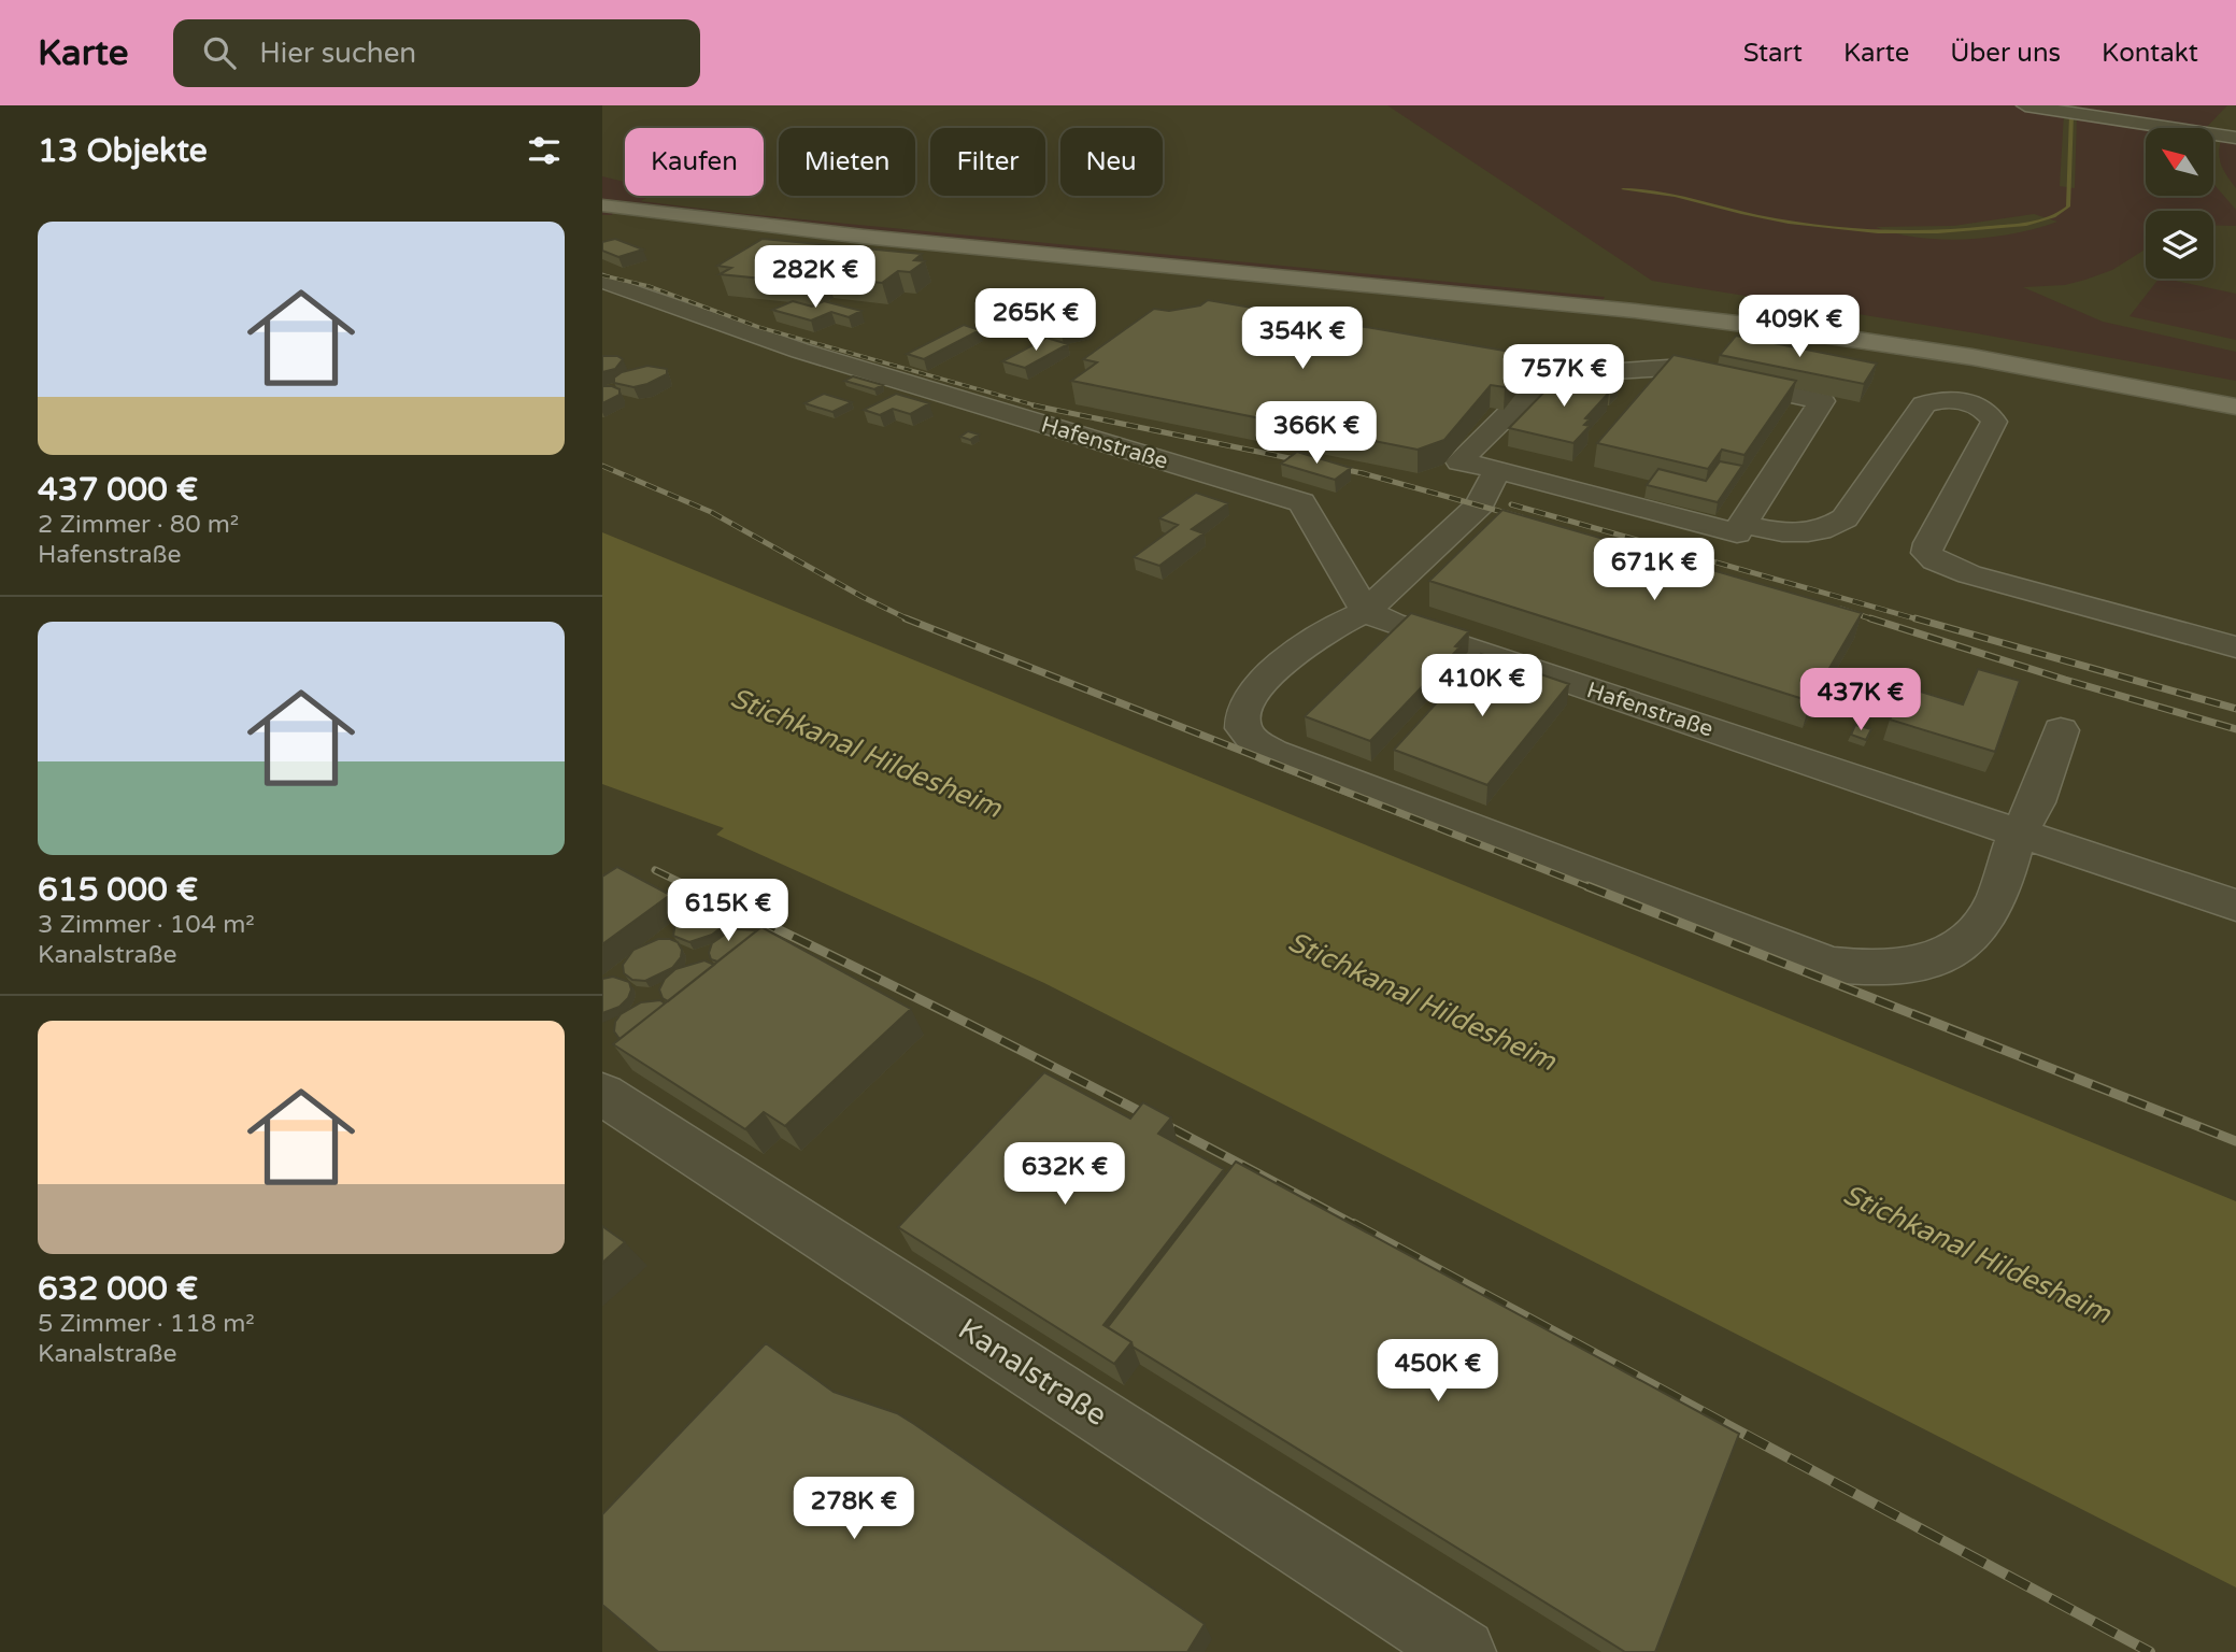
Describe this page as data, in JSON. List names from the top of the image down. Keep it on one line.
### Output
{"streets":{"street":["Hafenstraße","Kanalstraße"]},"water":["Stichkanal Hildesheim"],"north":"top left","page":{"header":"Karte","search":"Hier suchen","nav":["Start","Karte","Über uns","Kontakt"],"heading":"13 Objekte","chip":["Kaufen","Mieten","Filter","Neu"],"list":[{"name":"437 000 €","note":"2 Zimmer · 80 m² · Hafenstraße"},{"name":"615 000 €","note":"3 Zimmer · 104 m² · Kanalstraße"},{"name":"632 000 €","note":"5 Zimmer · 118 m² · Kanalstraße"}],"price":["282K €","265K €","409K €","354K €","757K €","366K €","671K €","410K €","437K €","615K €","632K €","450K €","278K €"]}}
